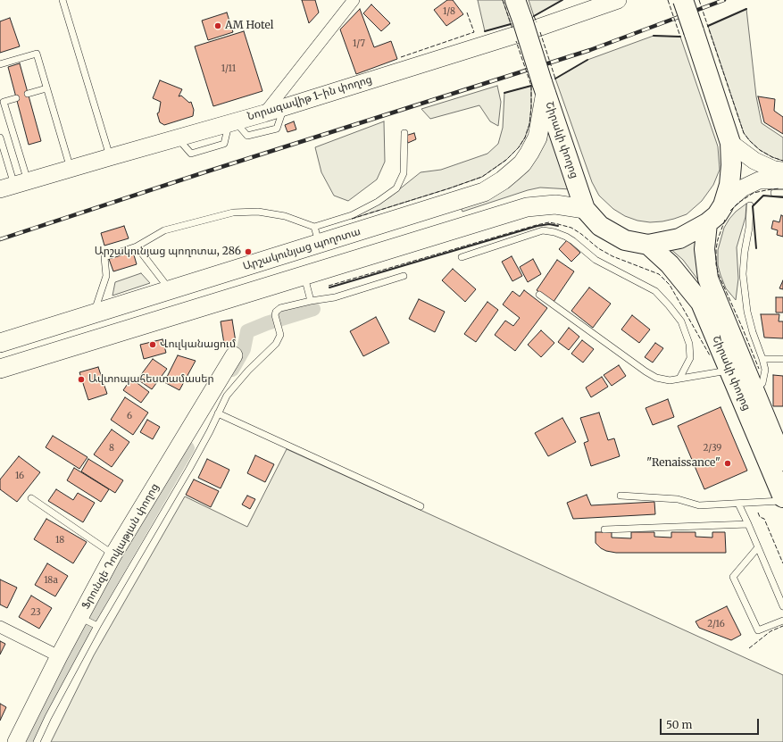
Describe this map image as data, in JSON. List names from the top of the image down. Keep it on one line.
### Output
{"streets":{"highway":["Շիրակի փողոց"],"main road":["Նորագավիթ 1-ին փողոց","Արշակունյաց պողոտա","Ֆրունզե Դովլաթյան փողոց"]},"crossings":[["Շիրակի փողոց","Արշակունյաց պողոտա"]],"places":["AM Hotel","Արշակունյաց պողոտա, 286","Վուլկանացում","Ավտոպահեստամասեր","\"Renaissance\""],"house_numbers":["1/8","1/7","1/11","6","8","2/39","16","18","18a","23","2/16"],"scale_bar":"50 m"}
